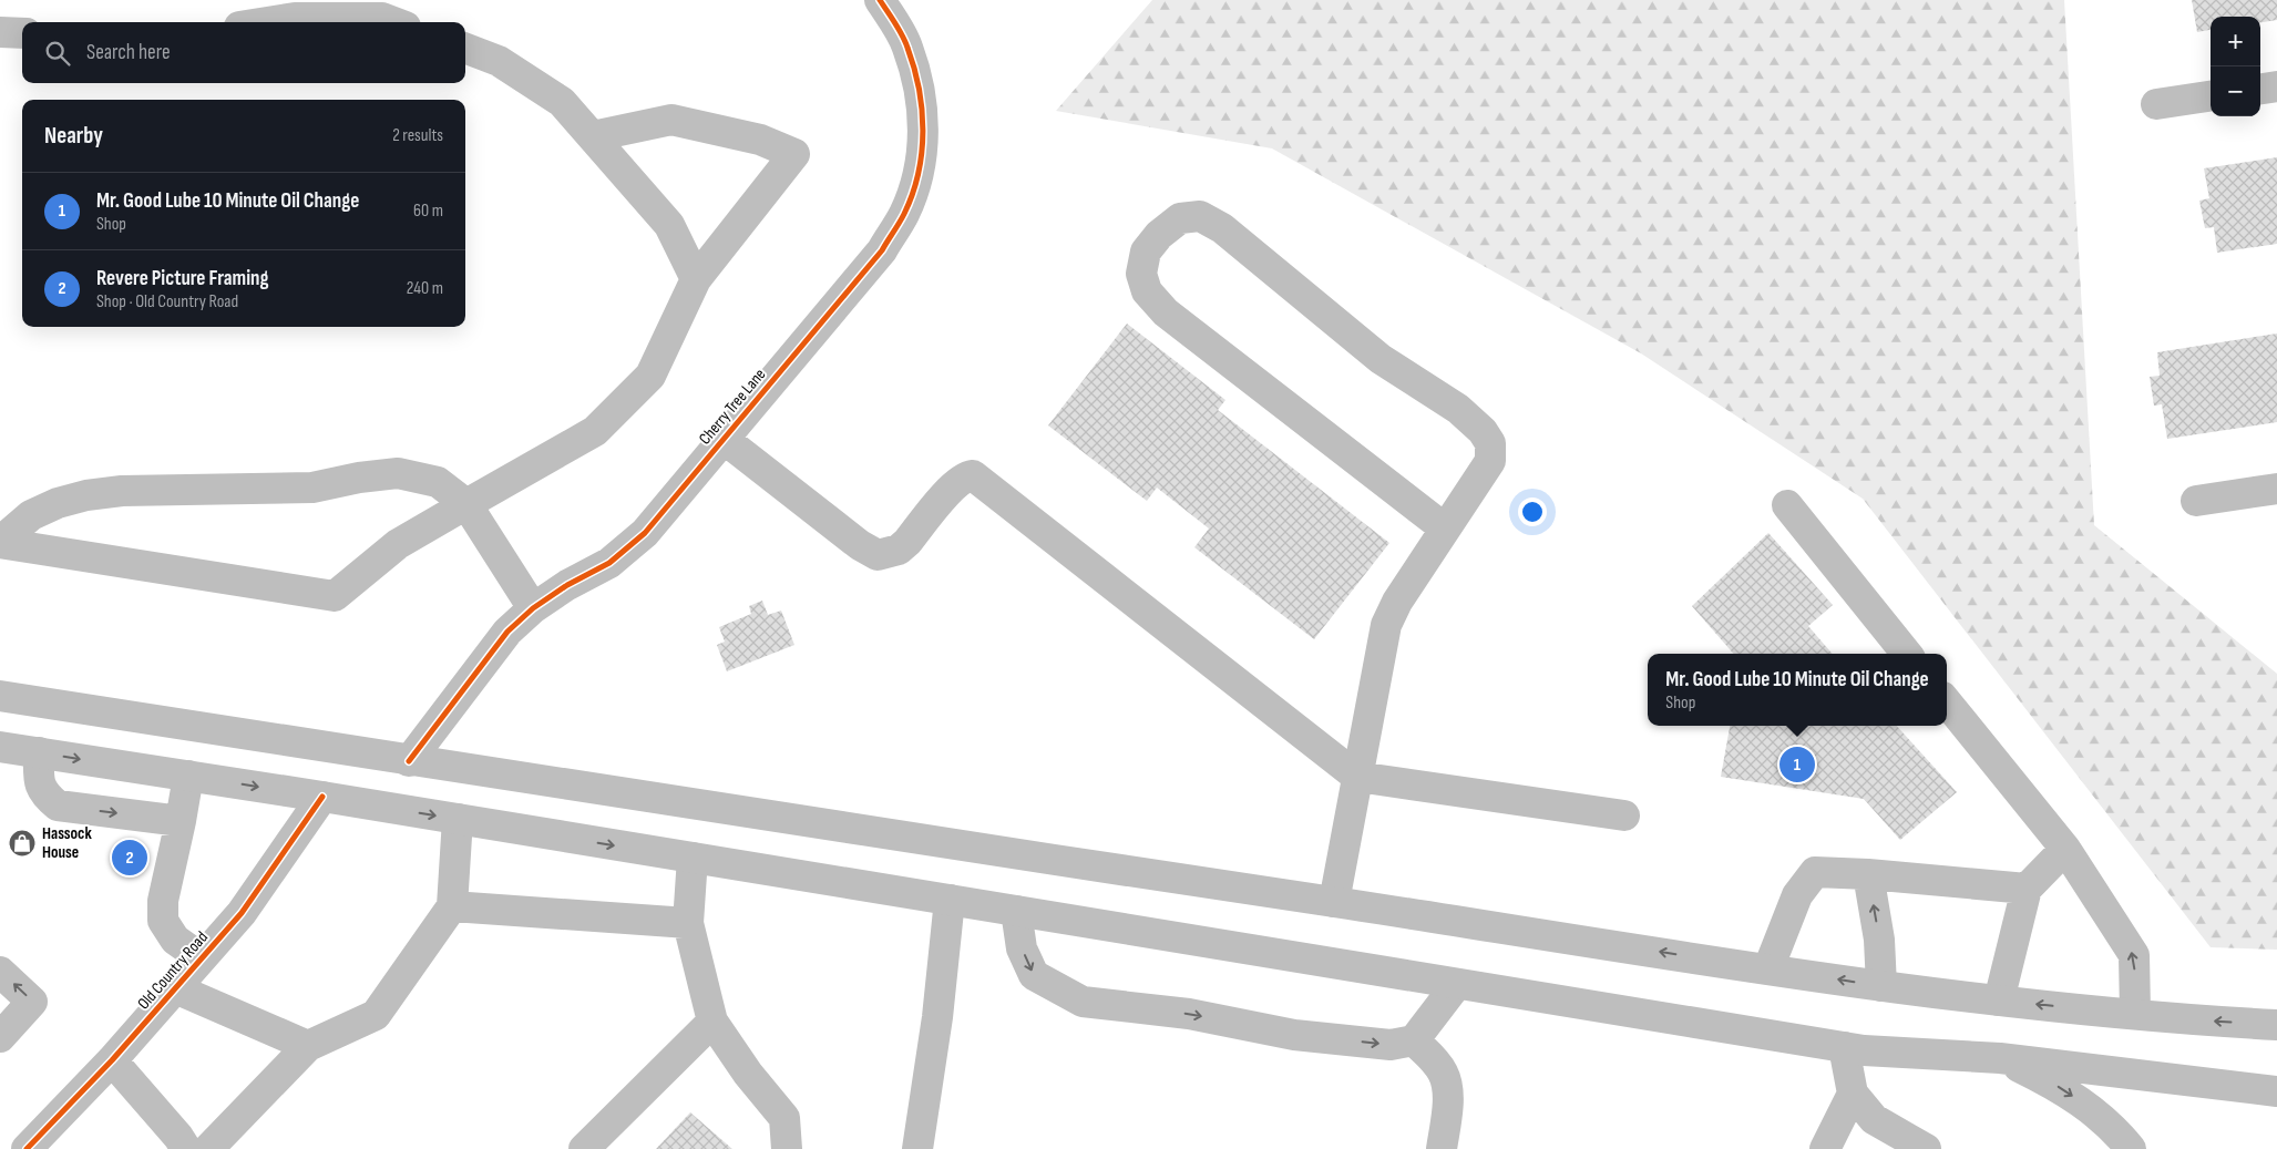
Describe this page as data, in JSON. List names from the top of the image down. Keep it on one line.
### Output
{"streets":{"main road":["Cherry Tree Lane","Old Country Road"]},"places":{"shop":["Hassock House"]},"page":{"map_buttons":["+","−"],"search":"Search here","heading":["Nearby","2 results"],"list":[{"mark":"1","name":"Mr. Good Lube 10 Minute Oil Change","note":"Shop","value":"60 m"},{"mark":"2","name":"Revere Picture Framing","note":"Shop · Old Country Road","value":"240 m"}],"popup":["Mr. Good Lube 10 Minute Oil Change","Shop"],"pins":["1","2"]}}
